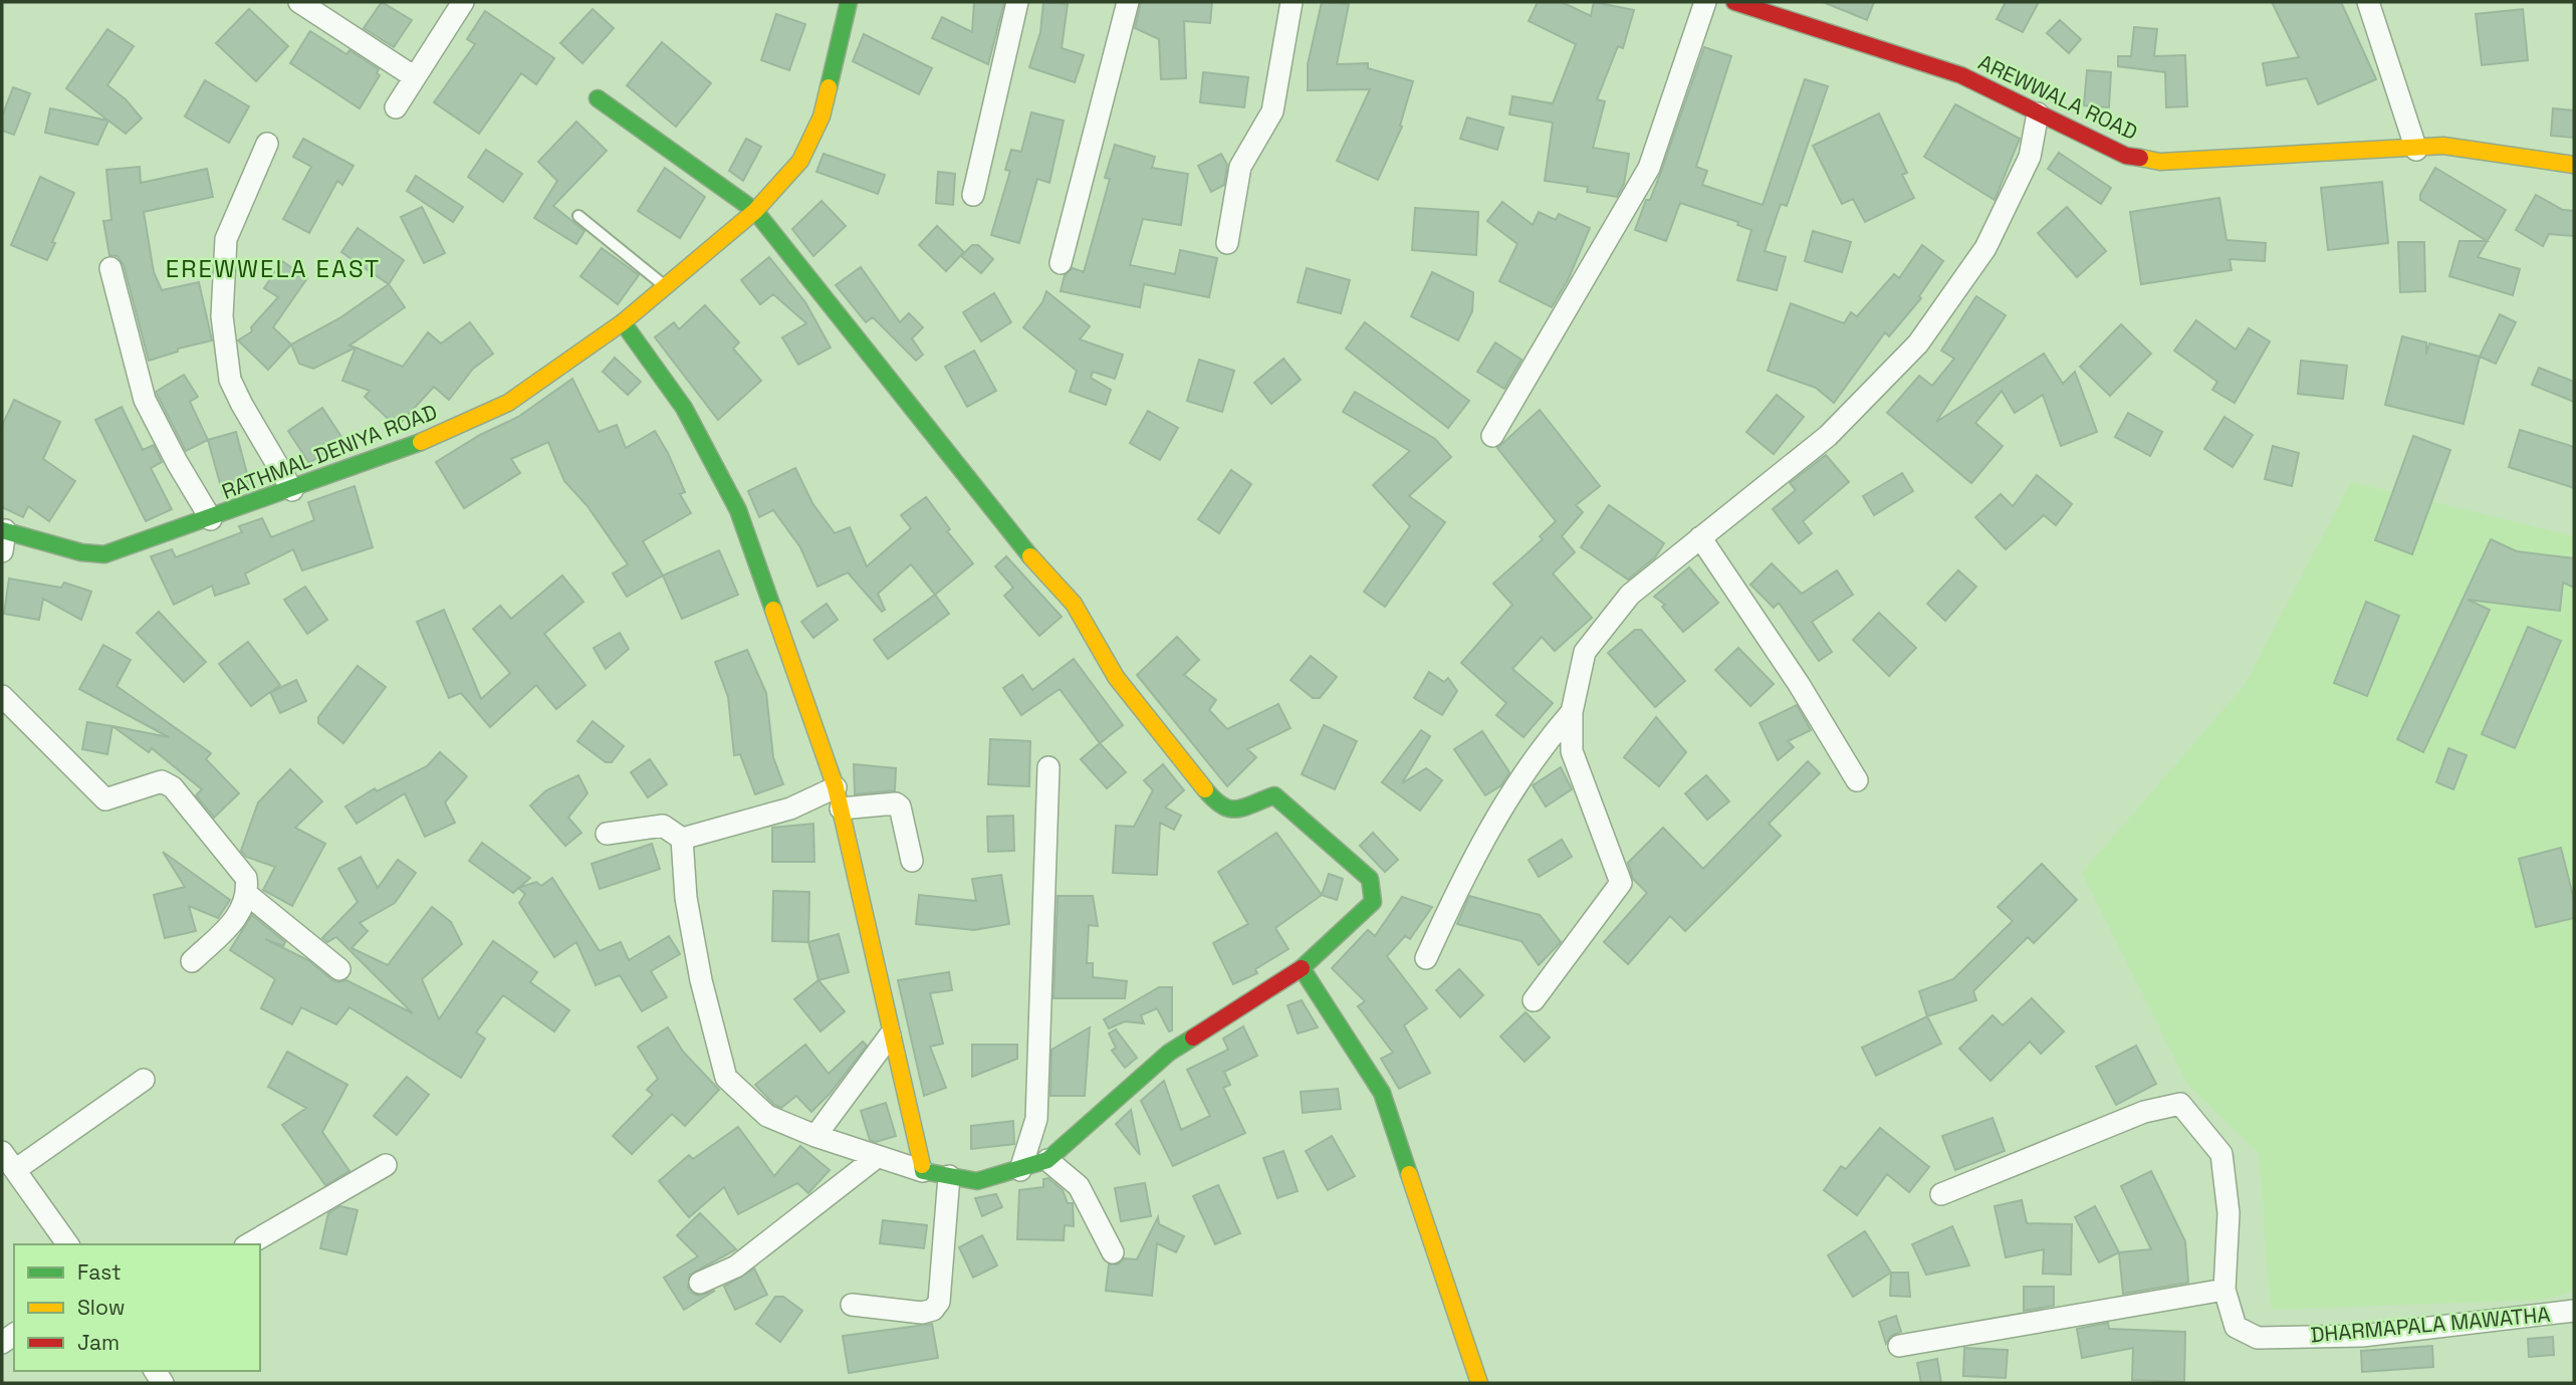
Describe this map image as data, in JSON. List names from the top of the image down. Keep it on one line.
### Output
{"streets":{"street":["AREWWALA ROAD","RATHMAL DENIYA ROAD","DHARMAPALA MAWATHA"]},"districts":["EREWWELA EAST"],"legend":["Fast","Slow","Jam"]}
